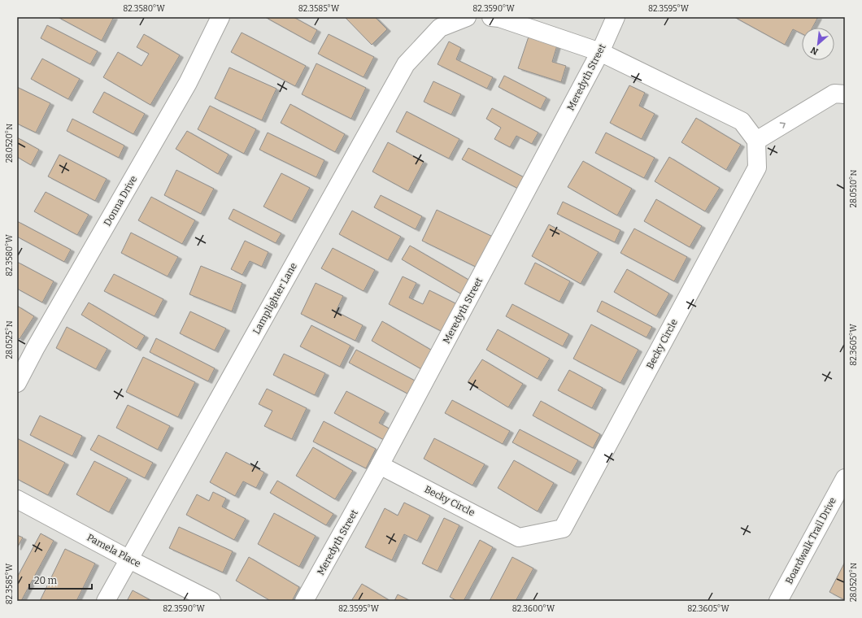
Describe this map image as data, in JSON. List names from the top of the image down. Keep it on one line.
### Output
{"streets":{"street":["Meredyth Street","Donna Drive","Lamplighter Lane","Becky Circle","Boardwalk Trail Drive","Pamela Place"]},"crossings":[["Meredyth Street","Becky Circle"],["Lamplighter Lane","Pamela Place"]],"scale_bar":"20 m","north":"bottom left","coordinates":["82.3580°W","82.3585°W","82.3590°W","82.3595°W","28.0520°N","28.0510°N","28.0525°N","82.3605°W","82.3600°W"]}
